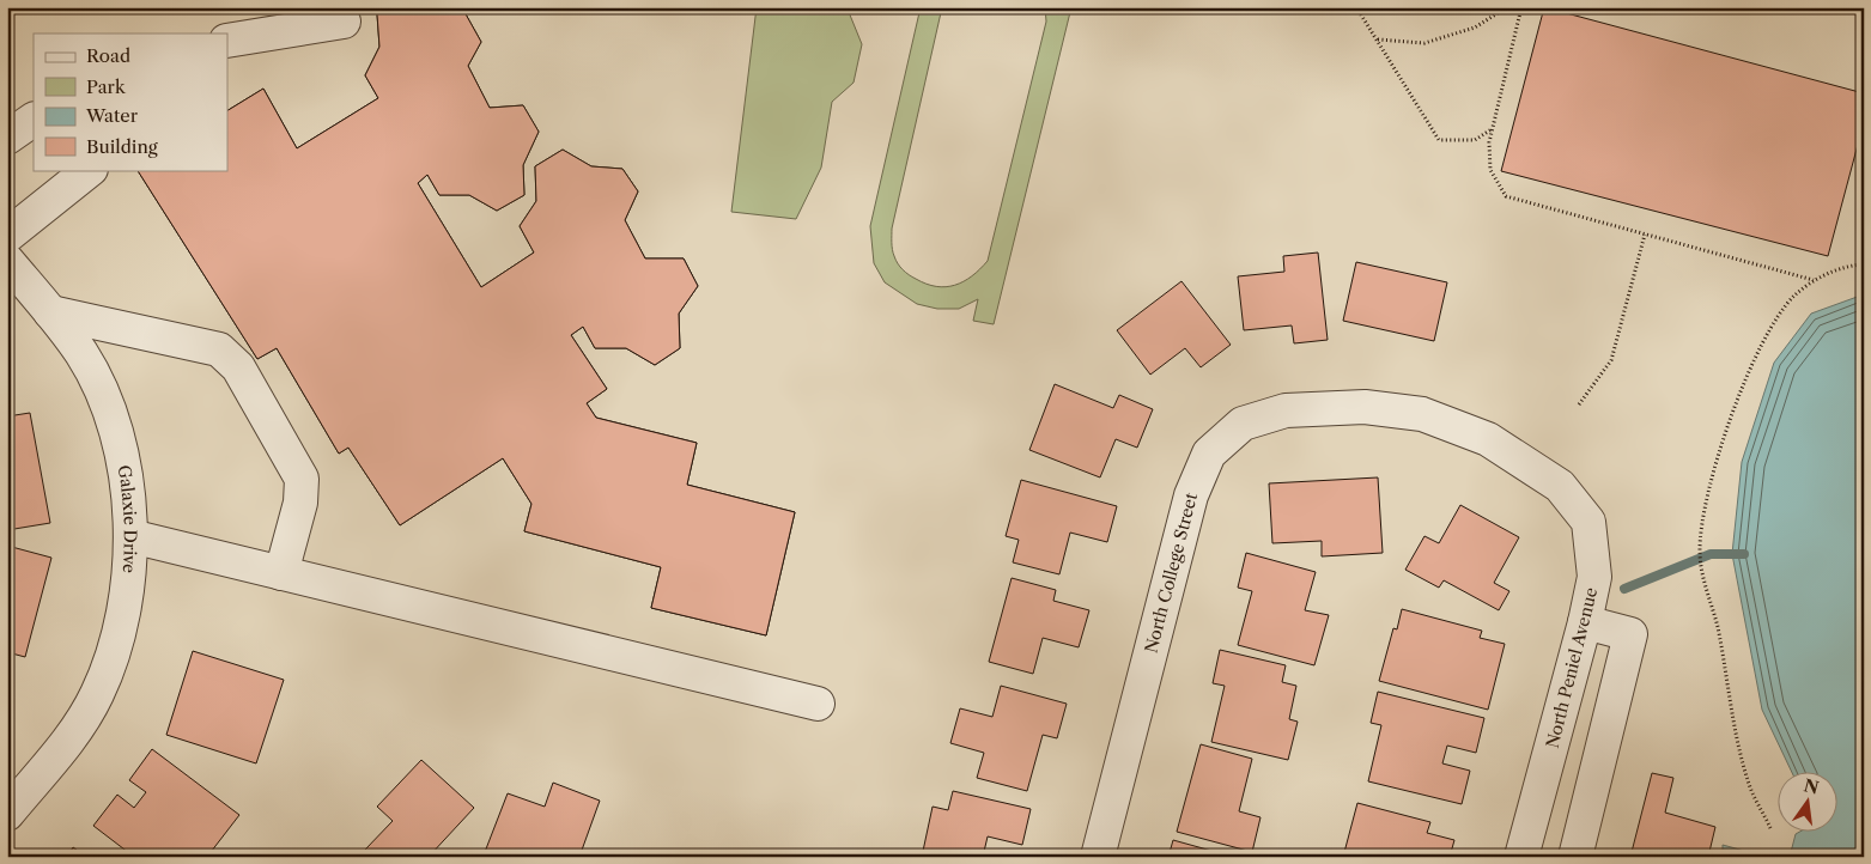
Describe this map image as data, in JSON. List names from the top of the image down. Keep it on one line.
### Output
{"streets":{"street":["Galaxie Drive","North College Street","North Peniel Avenue"]},"crossings":[["North College Street","North Peniel Avenue"]],"legend":["Road","Park","Water","Building"],"north":"top"}
